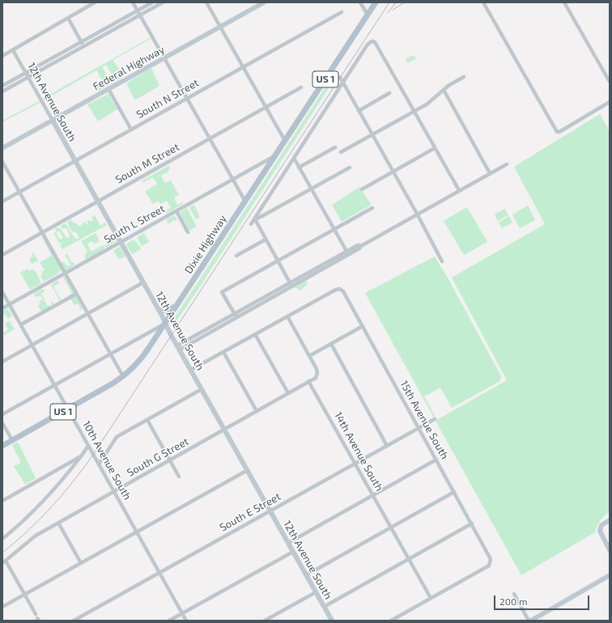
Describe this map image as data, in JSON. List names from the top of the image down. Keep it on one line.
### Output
{"streets":{"main road":["US 1","Dixie Highway"],"street":["Federal Highway","South N Street","12th Avenue South","South M Street","South L Street","15th Avenue South","14th Avenue South","South G Street","10th Avenue South","South E Street"]},"crossings":[["Federal Highway","12th Avenue South"],["South N Street","12th Avenue South"],["12th Avenue South","South M Street"],["12th Avenue South","South L Street"],["12th Avenue South","Dixie Highway"],["12th Avenue South","South G Street"],["12th Avenue South","South E Street"],["South L Street","Dixie Highway"],["South L Street","10th Avenue South"],["Dixie Highway","10th Avenue South"],["15th Avenue South","14th Avenue South"],["15th Avenue South","South E Street"],["14th Avenue South","South G Street"],["14th Avenue South","South E Street"],["South G Street","10th Avenue South"],["10th Avenue South","South E Street"]],"scale_bar":"200 m"}
